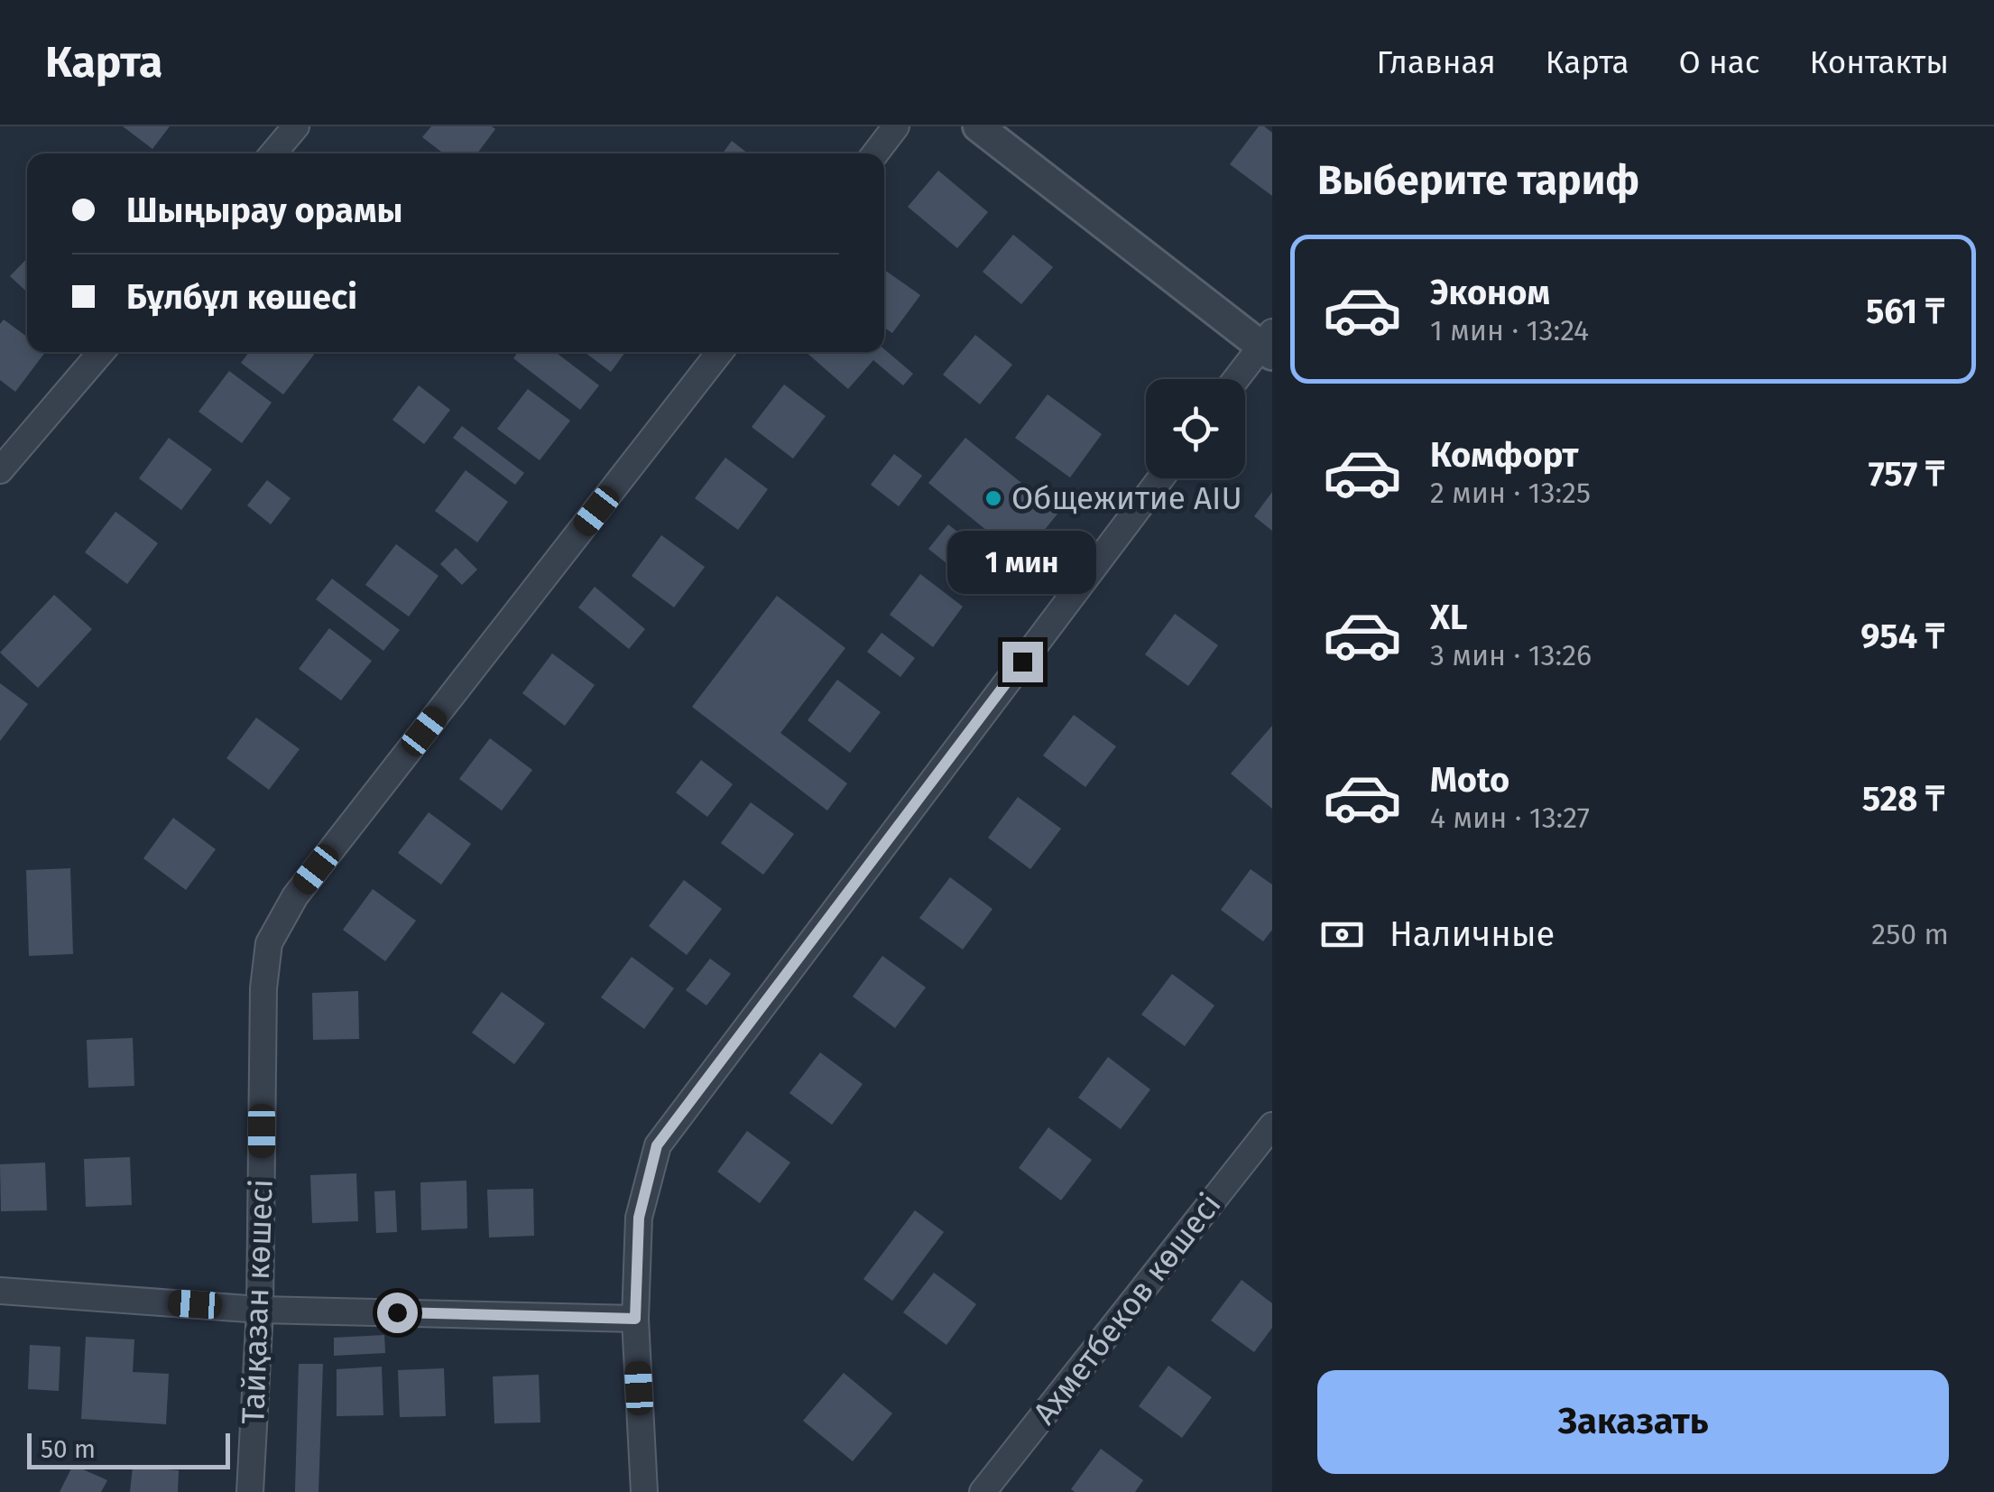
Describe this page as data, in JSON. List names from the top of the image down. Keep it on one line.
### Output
{"streets":{"street":["Тайқазан көшесі","Ахметбеков көшесі"]},"places":["Общежитие AIU"],"scale_bar":"50 m","page":{"header":"Карта","nav":["Главная","Карта","О нас","Контакты"],"heading":"Выберите тариф","banner":["Шыңырау орамы","Бұлбұл көшесі"],"list":[{"name":"Эконом","note":"1 мин · 13:24","value":"561 ₸"},{"name":"Комфорт","note":"2 мин · 13:25","value":"757 ₸"},{"name":"XL","note":"3 мин · 13:26","value":"954 ₸"},{"name":"Moto","note":"4 мин · 13:27","value":"528 ₸"}],"bubble":"1 мин","pay":["Наличные","250 m"],"buttons":"Заказать","scale":"50 m"}}
